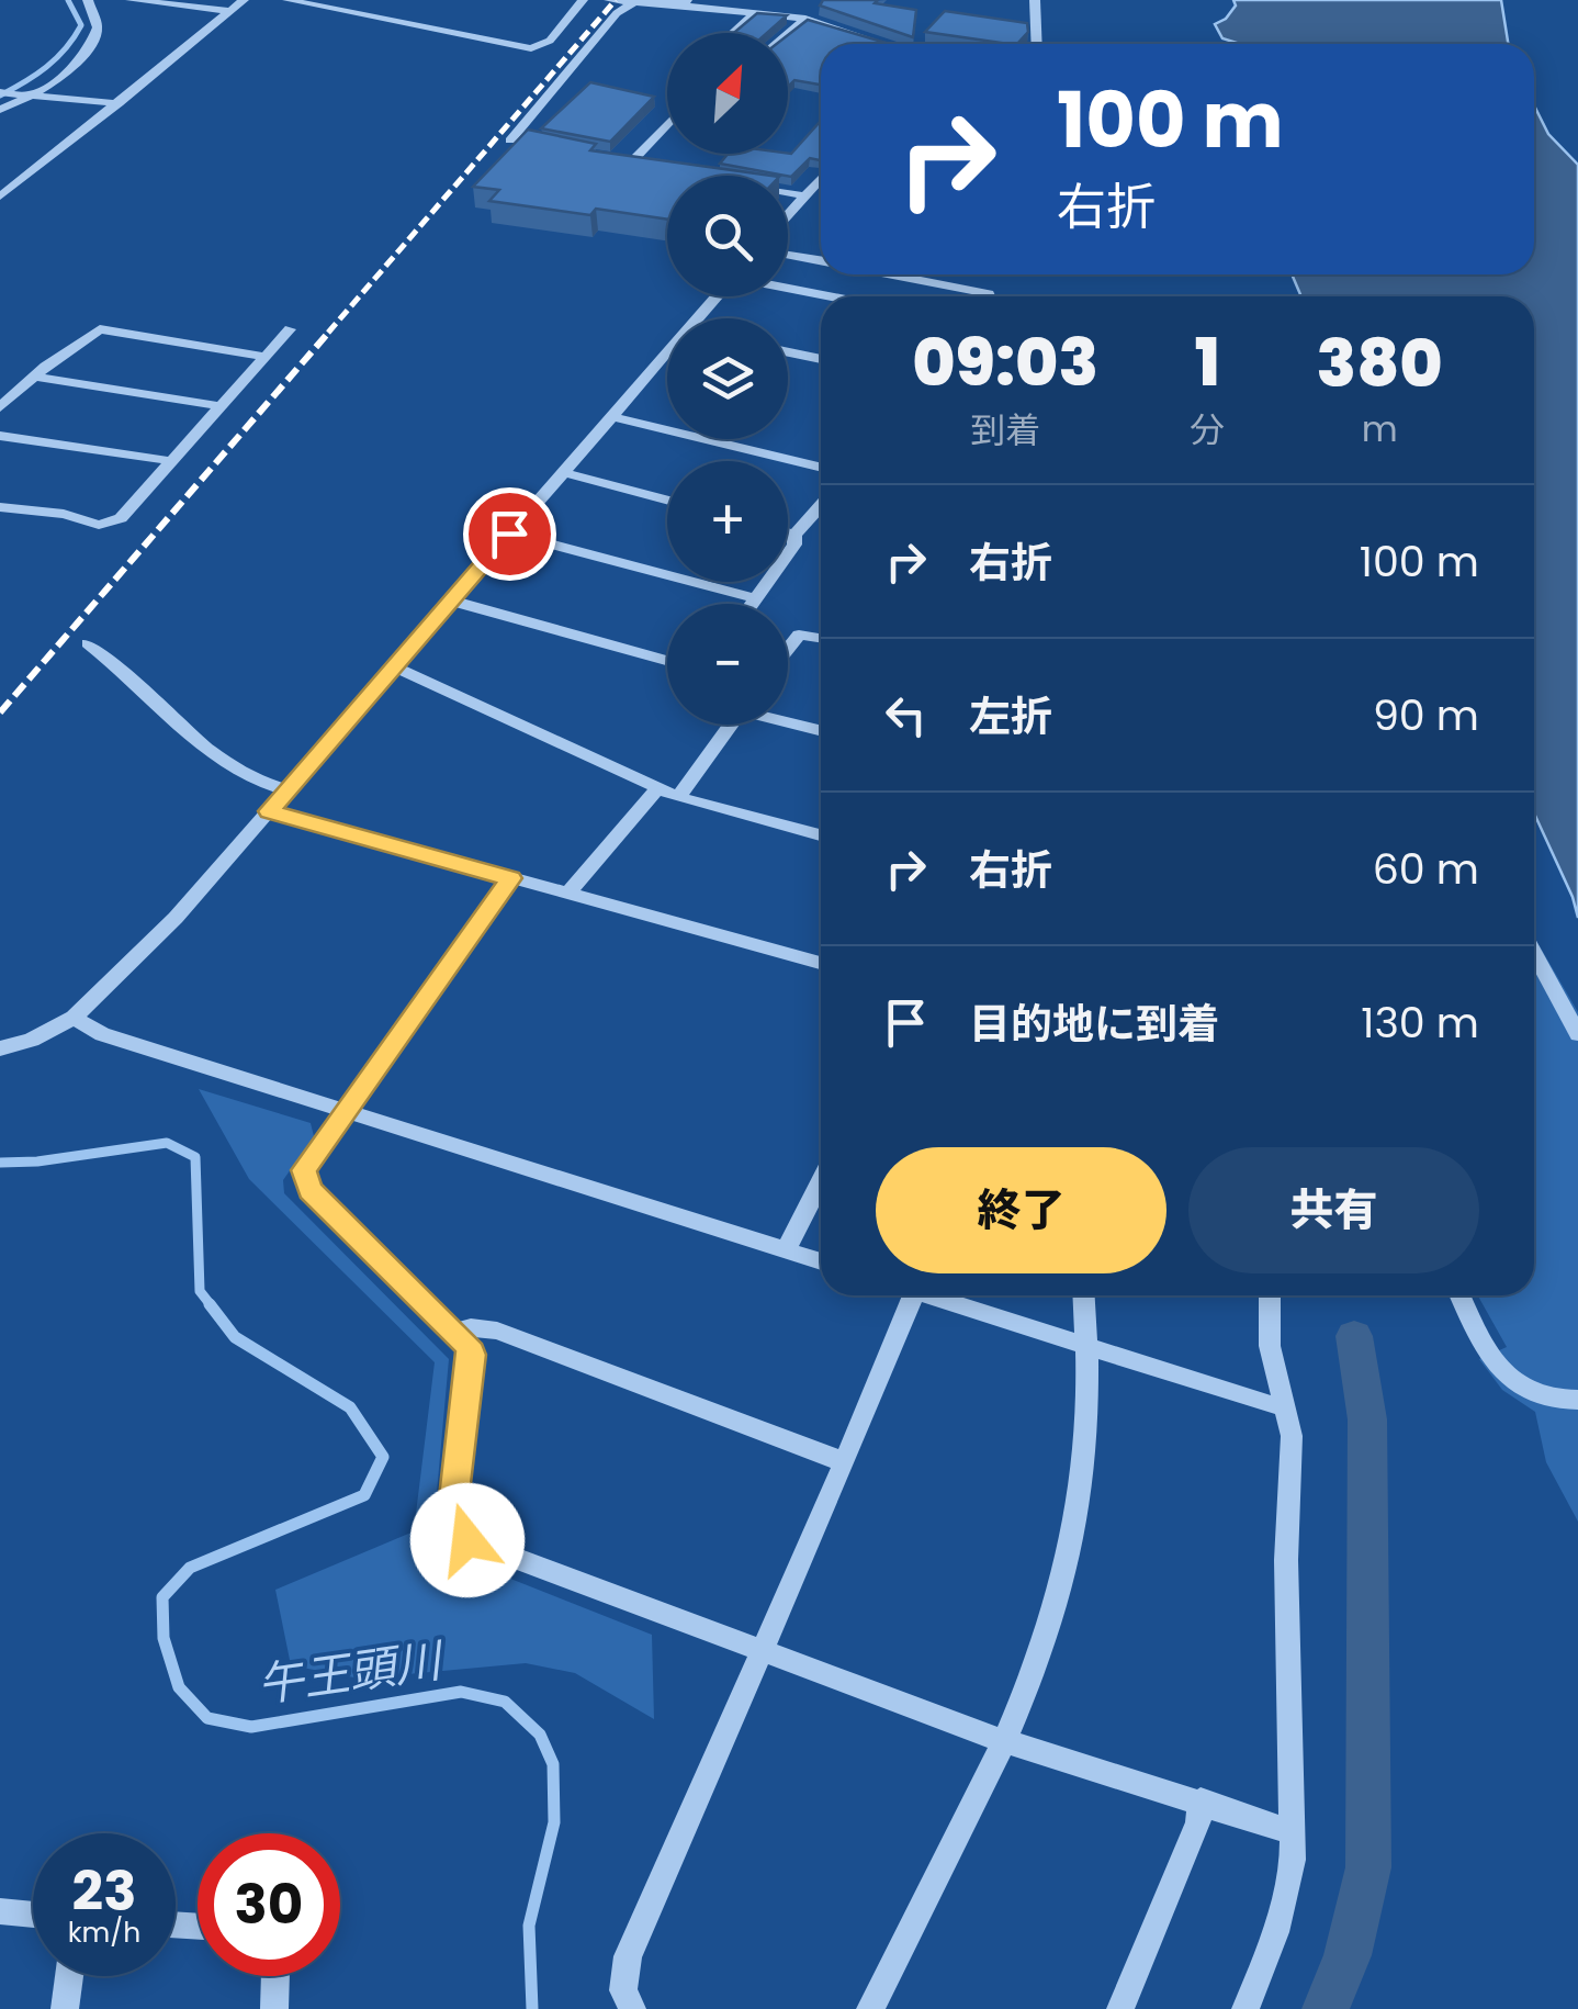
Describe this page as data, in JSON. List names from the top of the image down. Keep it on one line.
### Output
{"water":["午王頭川"],"north":"top right","page":{"map_buttons":["+","−"],"turn":["100 m","右折"],"eta":["09:03","到着","1","分","380","m"],"list":[{"name":"右折","value":"100 m"},{"name":"左折","value":"90 m"},{"name":"右折","value":"60 m"},{"name":"目的地に到着","value":"130 m"}],"buttons":["終了","共有"],"speed":"23 km/h","limit":"30"}}
